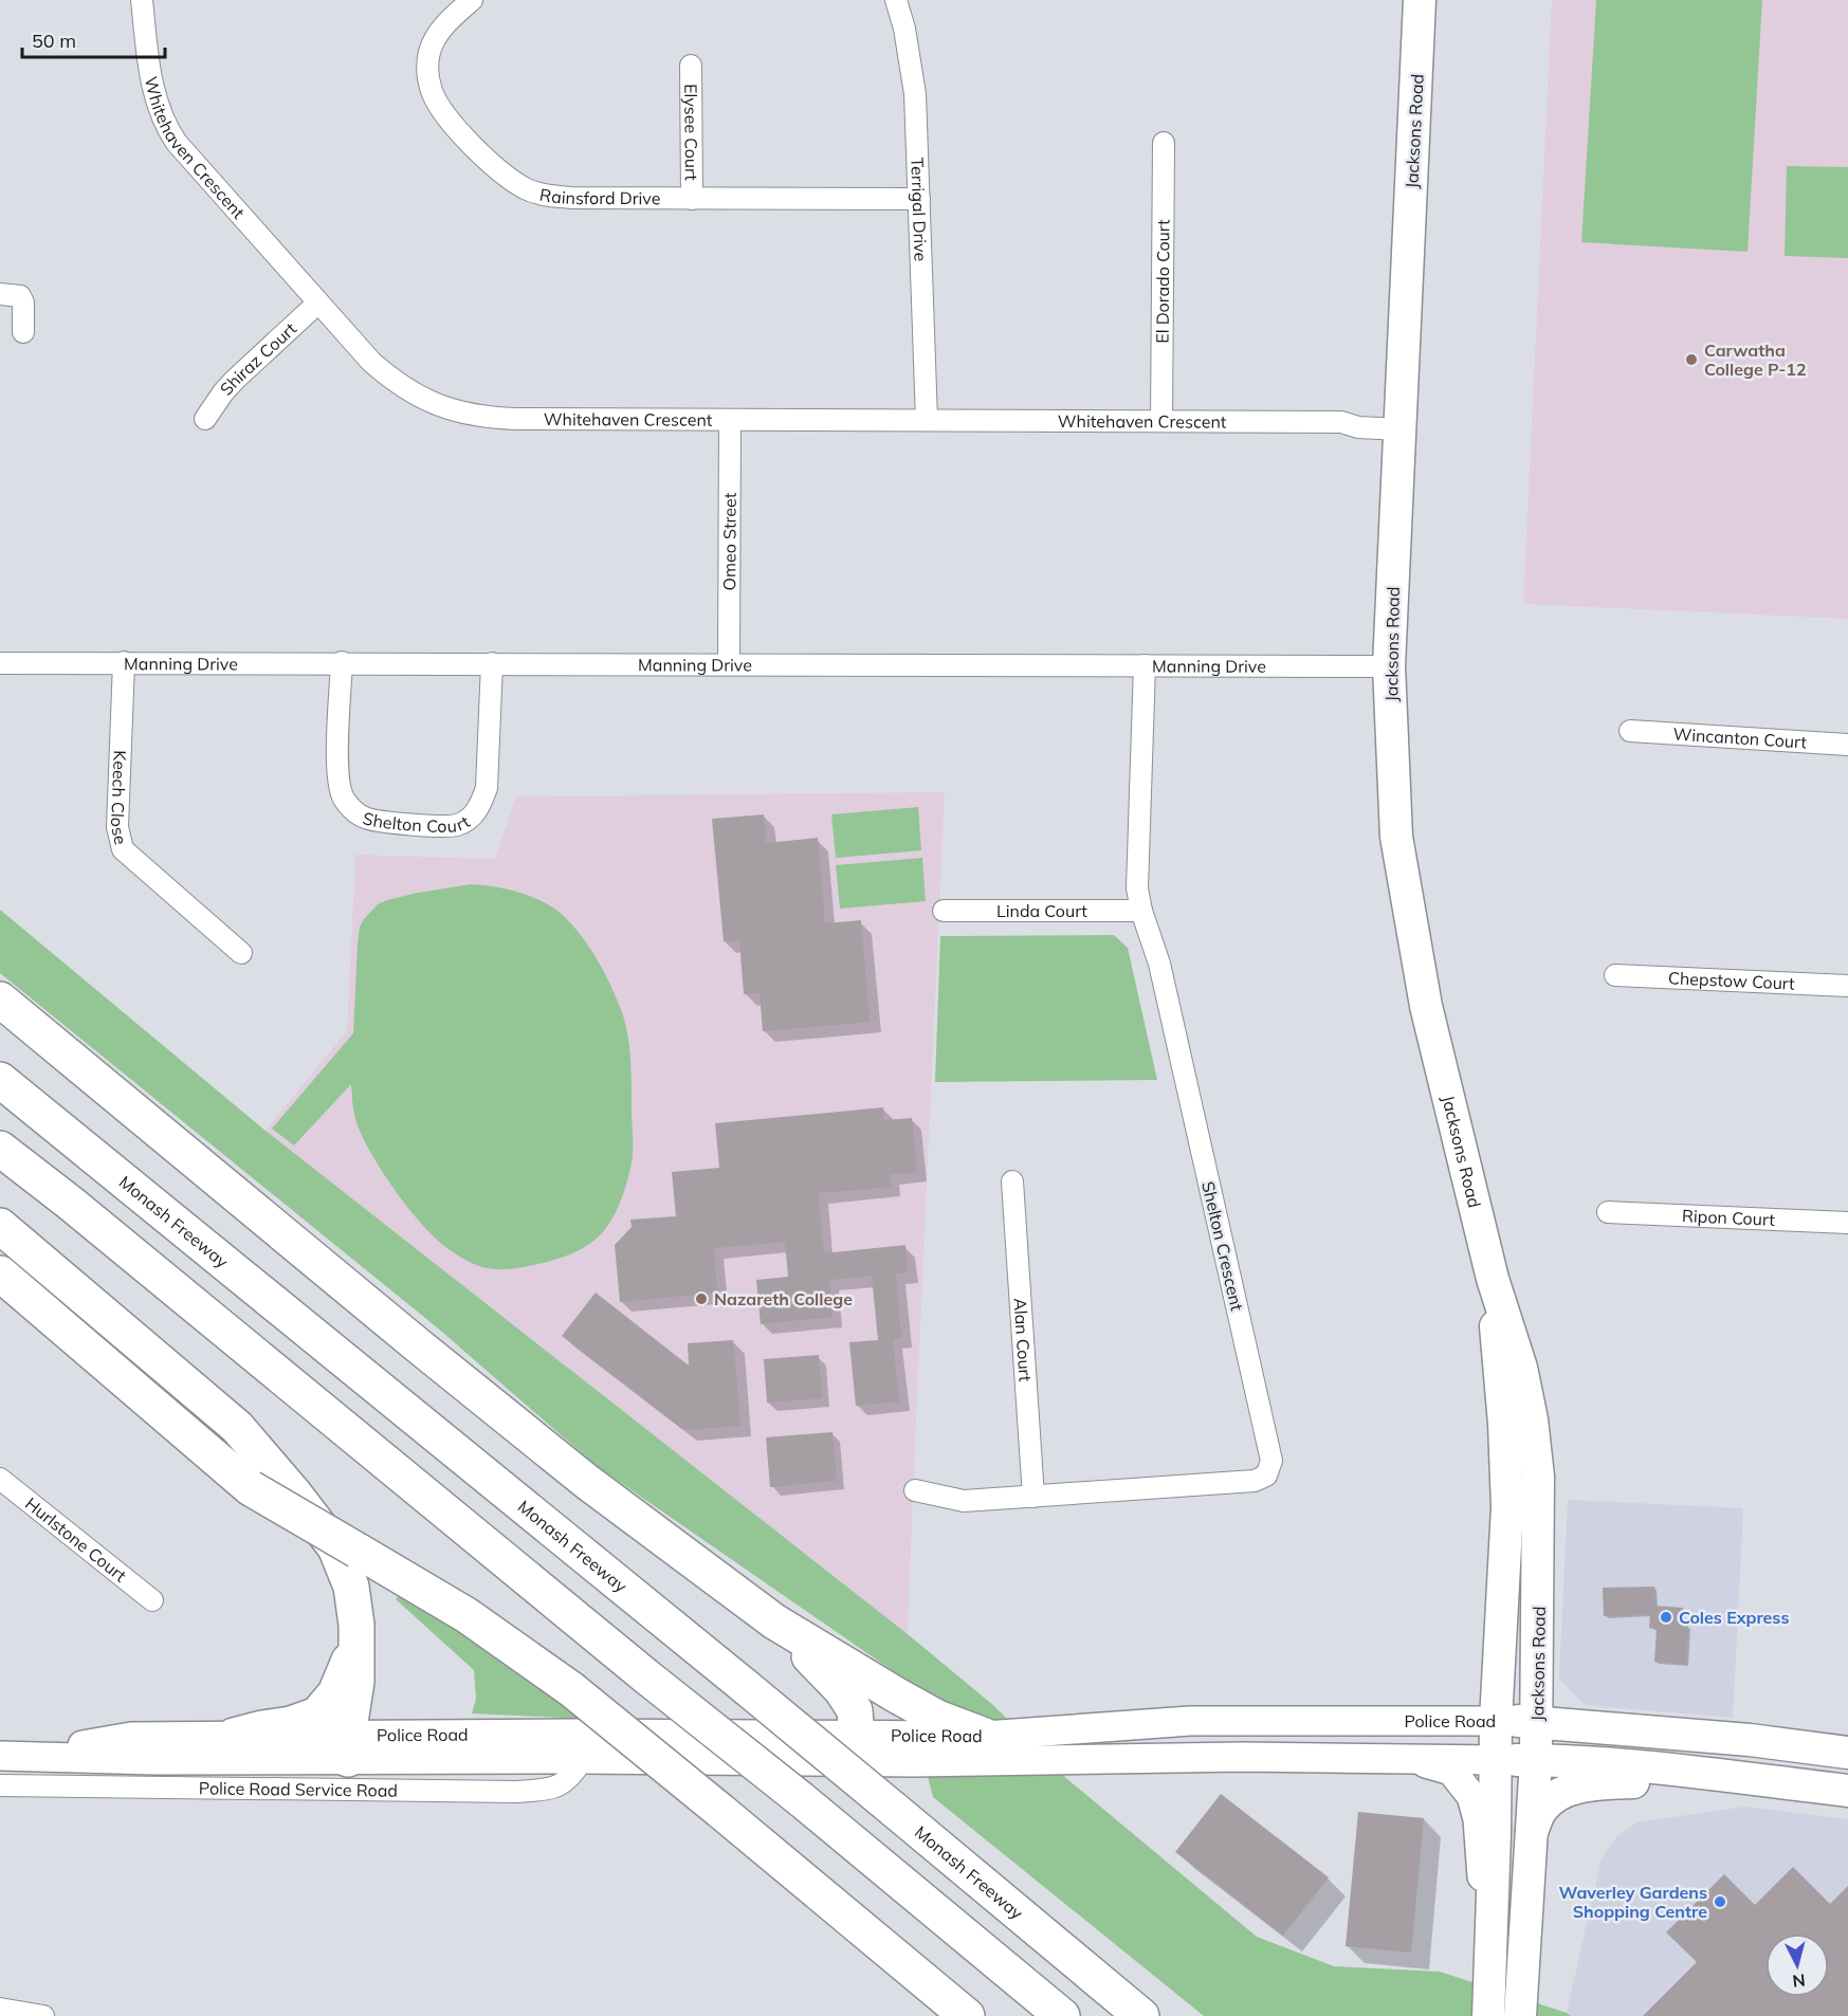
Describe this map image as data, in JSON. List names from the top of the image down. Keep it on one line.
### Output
{"streets":{"highway":["Monash Freeway"],"main road":["Jacksons Road","Police Road"],"street":["Elysee Court","Whitehaven Crescent","Rainsford Drive","Terrigal Drive","El Dorado Court","Shiraz Court","Omeo Street","Manning Drive","Wincanton Court","Keech Close","Shelton Court","Linda Court","Chepstow Court","Ripon Court","Shelton Crescent","Alan Court","Hurlstone Court","Police Road Service Road"]},"crossings":[["Jacksons Road","Whitehaven Crescent"],["Jacksons Road","Manning Drive"],["Jacksons Road","Police Road"],["Elysee Court","Rainsford Drive"],["Whitehaven Crescent","Terrigal Drive"],["Whitehaven Crescent","El Dorado Court"],["Whitehaven Crescent","Shiraz Court"],["Whitehaven Crescent","Omeo Street"],["Rainsford Drive","Terrigal Drive"],["Omeo Street","Manning Drive"],["Manning Drive","Keech Close"],["Manning Drive","Shelton Court"],["Manning Drive","Shelton Crescent"],["Linda Court","Shelton Crescent"],["Shelton Crescent","Alan Court"],["Police Road","Police Road Service Road"]],"places":["Carwatha College P-12","Nazareth College","Coles Express","Waverley Gardens Shopping Centre"],"scale_bar":"50 m","north":"bottom"}
